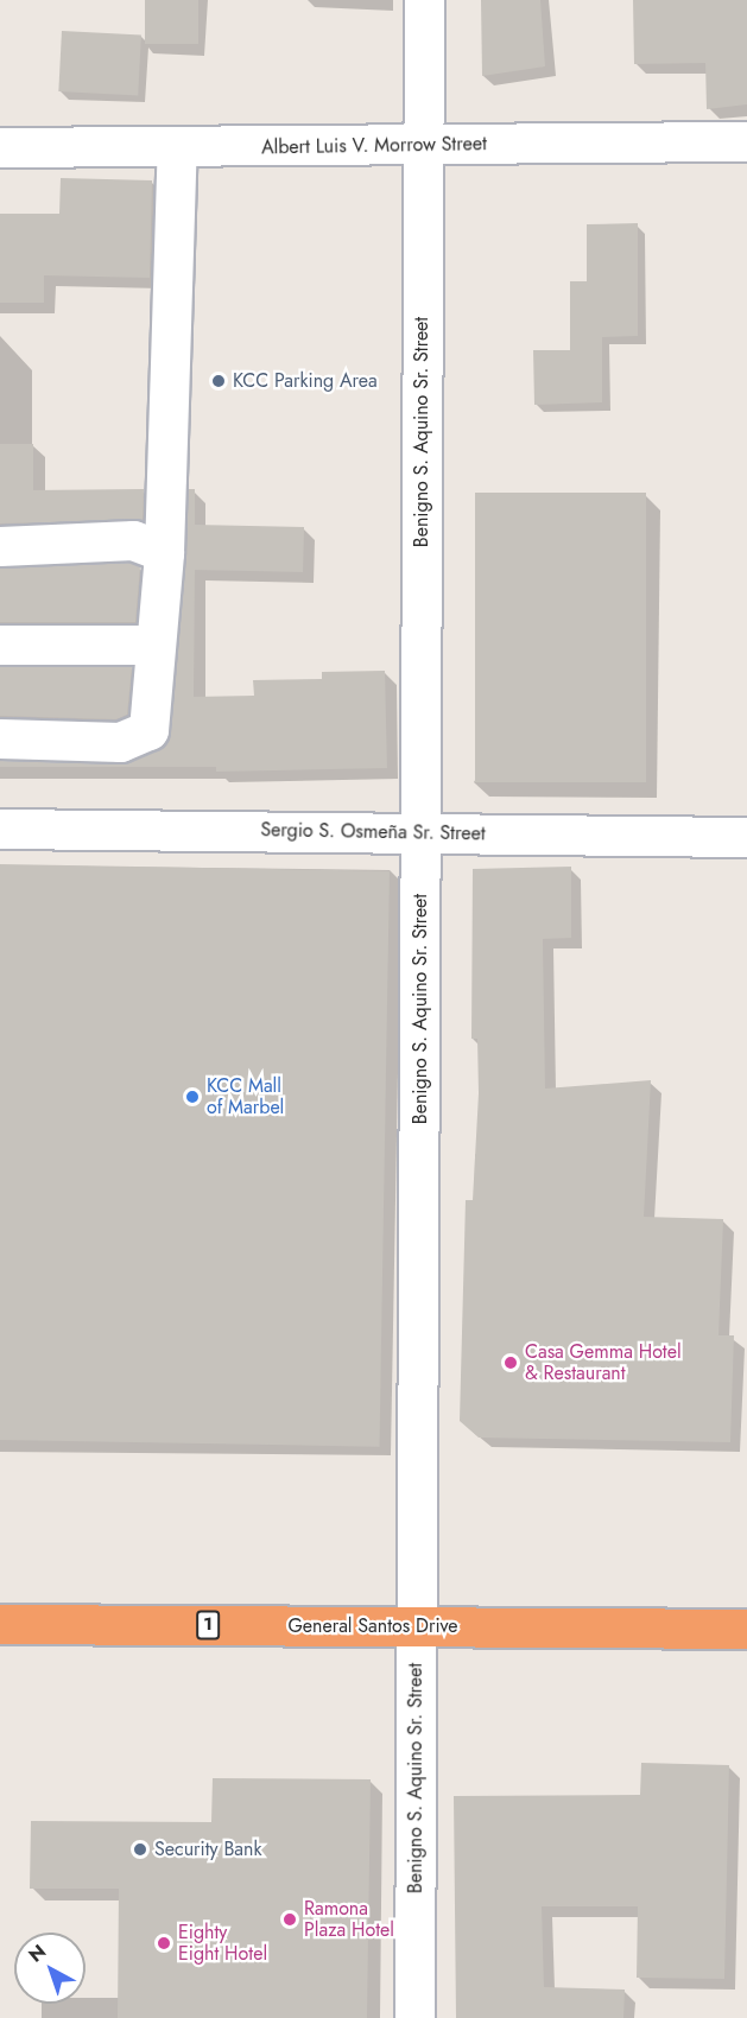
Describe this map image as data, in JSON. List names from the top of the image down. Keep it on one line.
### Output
{"streets":{"highway":["1","General Santos Drive"],"street":["Albert Luis V. Morrow Street","Benigno S. Aquino Sr. Street","Sergio S. Osmeña Sr. Street"]},"crossings":[["Albert Luis V. Morrow Street","Benigno S. Aquino Sr. Street"],["Benigno S. Aquino Sr. Street","Sergio S. Osmeña Sr. Street"],["Benigno S. Aquino Sr. Street","General Santos Drive"]],"places":["KCC Parking Area","KCC Mall of Marbel","Casa Gemma Hotel & Restaurant","Security Bank","Ramona Plaza Hotel","Eighty Eight Hotel"],"north":"top left"}
